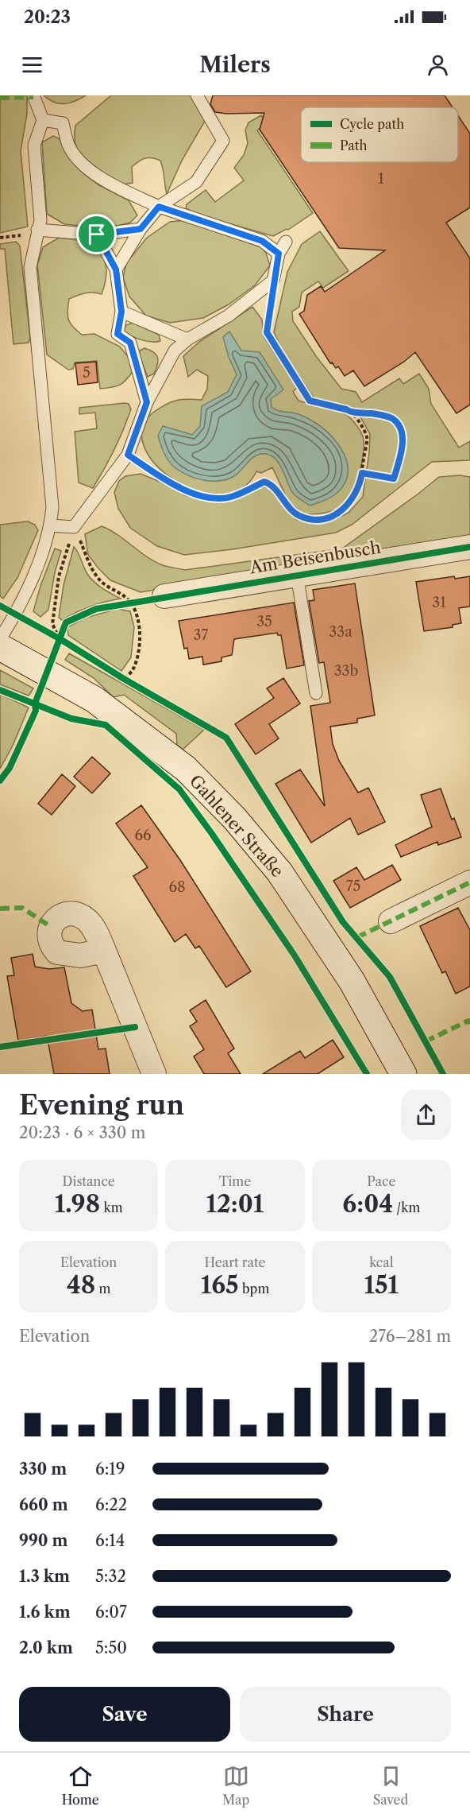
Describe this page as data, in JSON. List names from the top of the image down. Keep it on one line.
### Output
{"streets":{"main road":["Gahlener Straße"],"street":["Am Beisenbusch"]},"house_numbers":["1","5","31","35","33a","37","33b","66","75","68"],"legend":["Cycle path","Path"],"page":{"status":"20:23","header":"Milers","heading":["Evening run","20:23 · 6 × 330 m"],"stats":[["Distance","1.98 km"],["Time","12:01"],["Pace","6:04 /km"],["Elevation","48 m"],["Heart rate","165 bpm"],["kcal","151"]],"chart":["Elevation","276–281 m"],"list":[{"name":"330 m","note":"6:19"},{"name":"660 m","note":"6:22"},{"name":"990 m","note":"6:14"},{"name":"1.3 km","note":"5:32"},{"name":"1.6 km","note":"6:07"},{"name":"2.0 km","note":"5:50"}],"buttons":["Save","Share"],"tabs":["Home","Map","Saved"]}}
